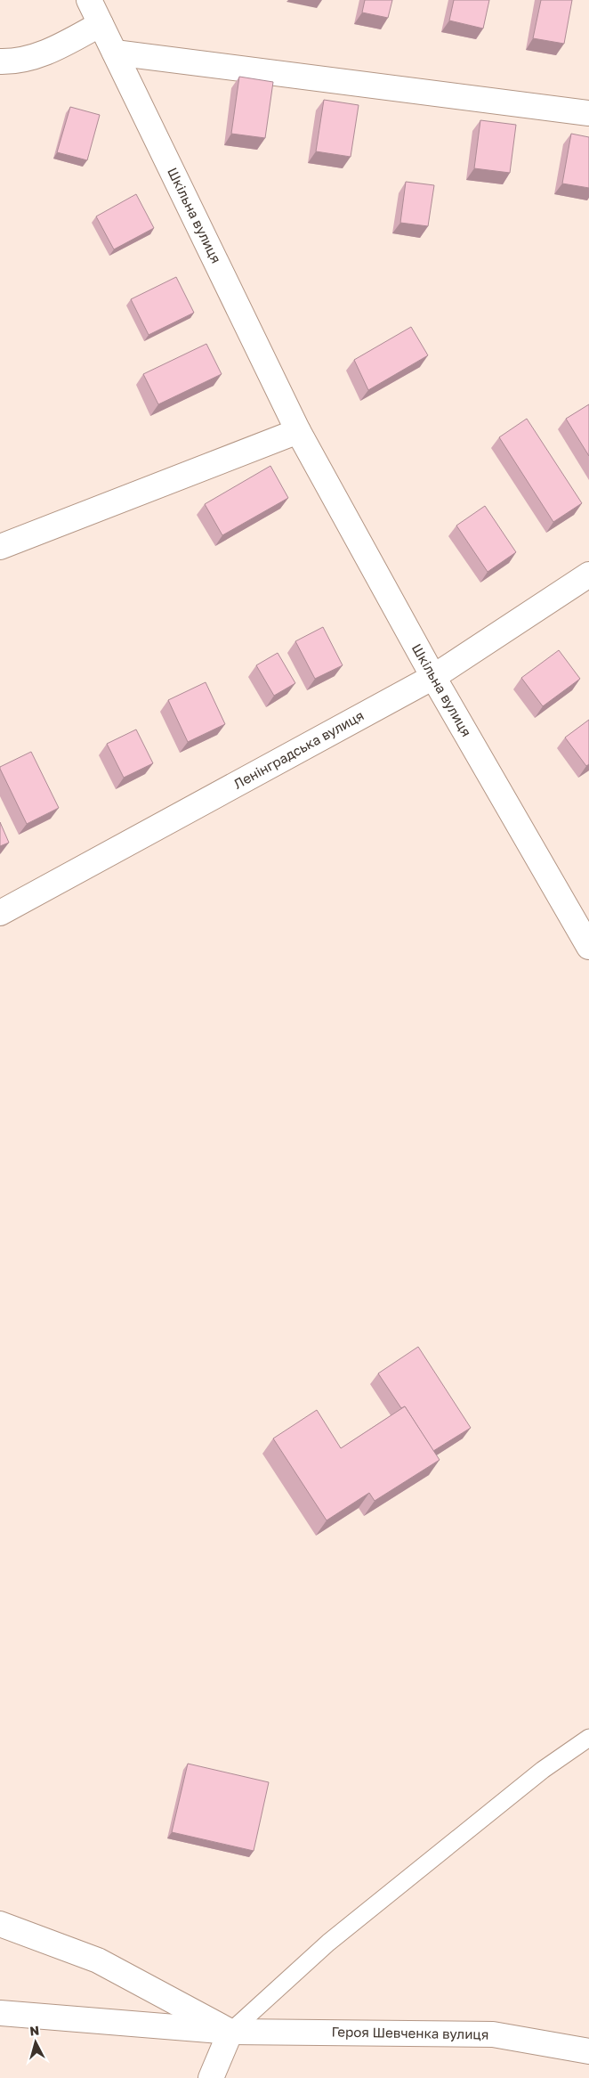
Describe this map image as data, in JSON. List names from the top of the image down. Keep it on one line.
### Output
{"streets":{"street":["Шкільна вулиця","Ленінградська вулиця","Героя Шевченка вулиця"]},"crossings":[["Шкільна вулиця","Ленінградська вулиця"]],"north":"top"}
